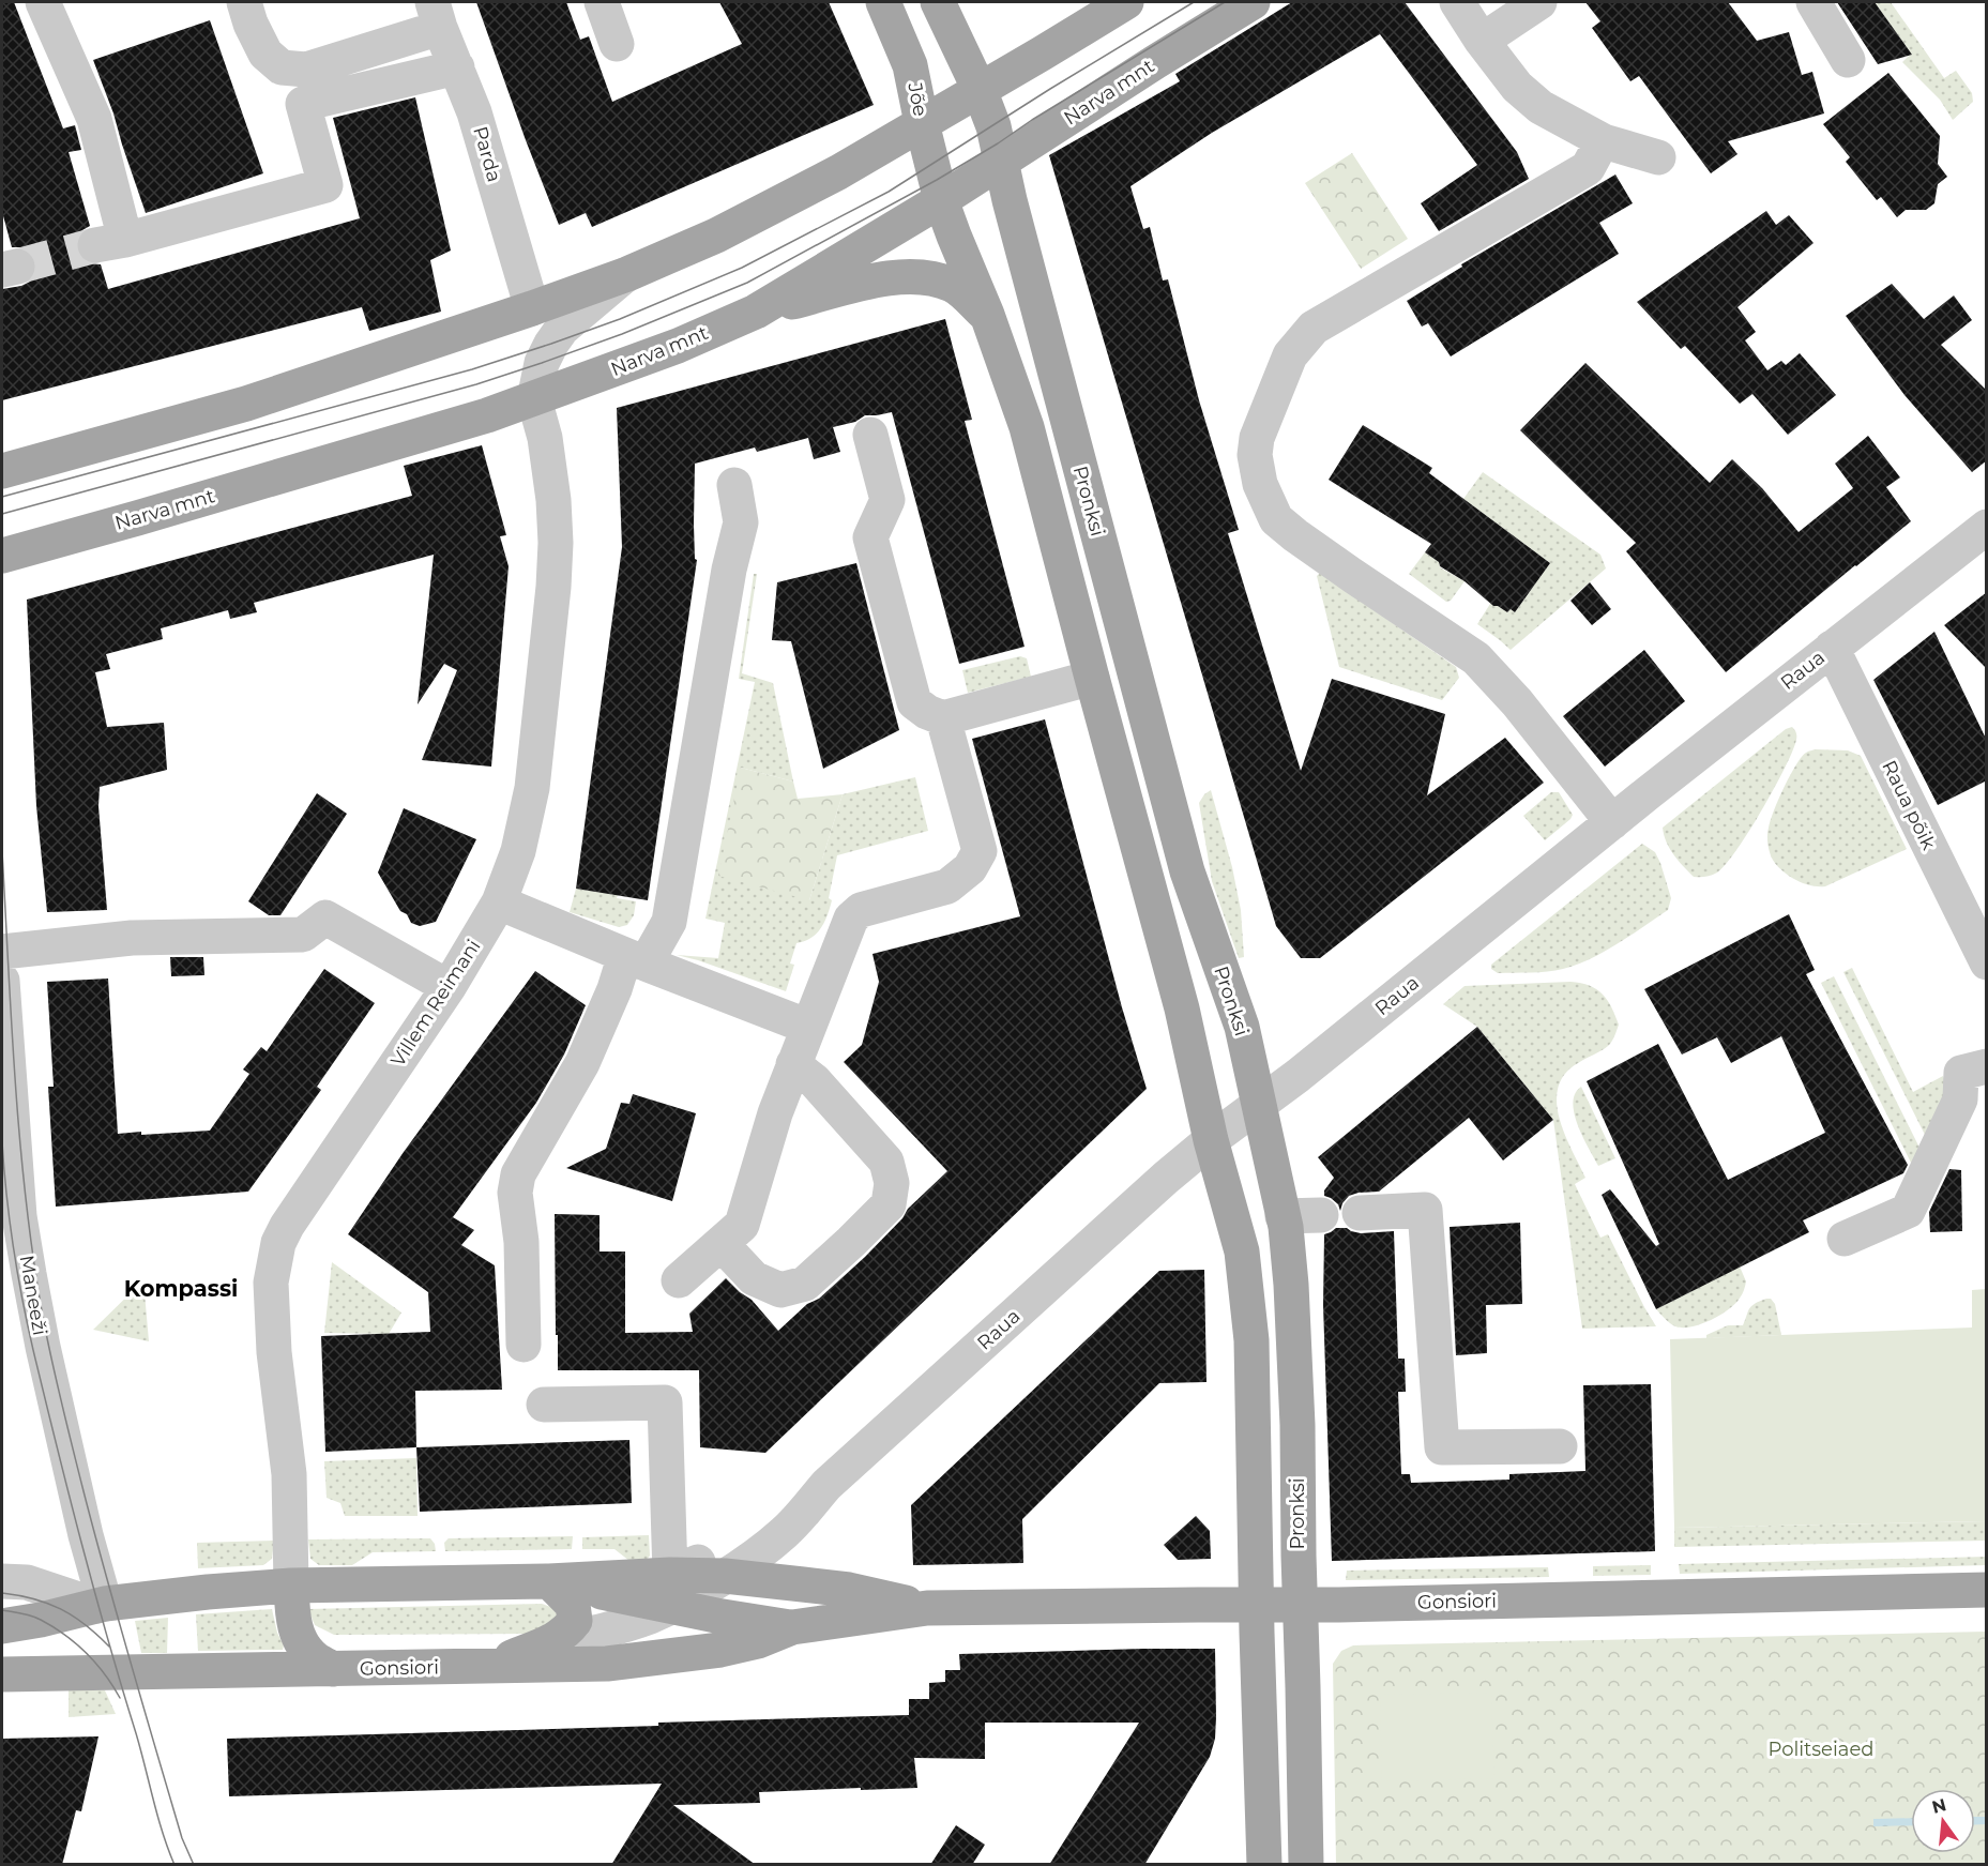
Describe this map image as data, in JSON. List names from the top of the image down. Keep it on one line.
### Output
{"streets":{"main road":["Narva mnt","Jõe","Pronksi","Gonsiori"],"street":["Parda","Raua","Raua põik","Villem Reimani","Maneeži"]},"crossings":[["Narva mnt","Jõe"],["Narva mnt","Pronksi"],["Narva mnt","Villem Reimani"],["Pronksi","Raua"],["Pronksi","Gonsiori"],["Raua","Raua põik"],["Raua","Gonsiori"],["Villem Reimani","Gonsiori"],["Maneeži","Gonsiori"]],"districts":["Kompassi"],"parks":["Politseiaed"],"north":"top"}
